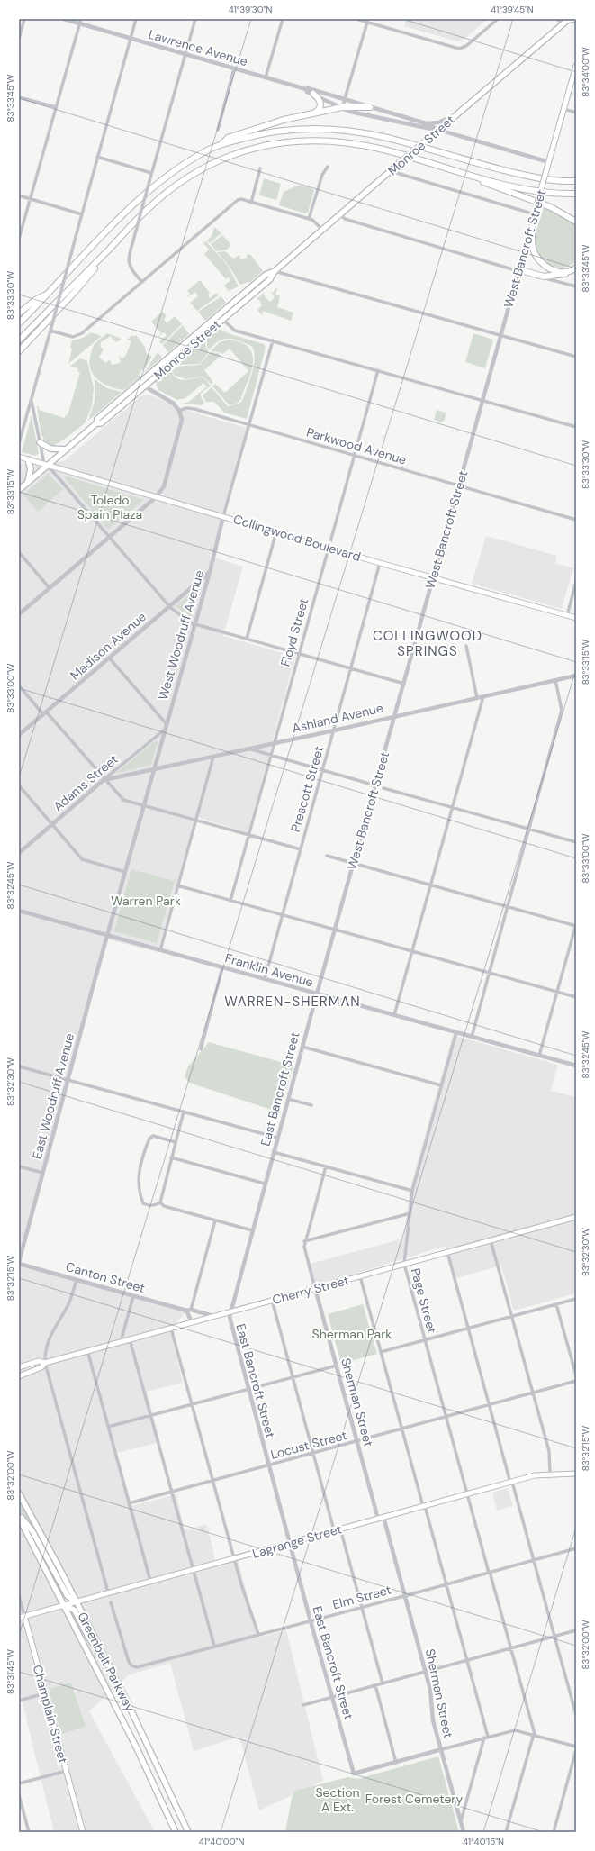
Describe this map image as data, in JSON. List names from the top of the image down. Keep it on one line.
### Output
{"streets":{"main road":["Monroe Street","West Bancroft Street","Collingwood Boulevard","Cherry Street","Lagrange Street","Greenbelt Parkway","Champlain Street"],"street":["Lawrence Avenue","Parkwood Avenue","Floyd Street","West Woodruff Avenue","Madison Avenue","Ashland Avenue","Adams Street","Prescott Street","Franklin Avenue","East Bancroft Street","East Woodruff Avenue","Canton Street","Page Street","Sherman Street","Locust Street","Elm Street"]},"crossings":[["Lawrence Avenue","Monroe Street"],["Lawrence Avenue","West Bancroft Street"],["Monroe Street","Collingwood Boulevard"],["West Bancroft Street","Parkwood Avenue"],["West Bancroft Street","Collingwood Boulevard"],["West Bancroft Street","Ashland Avenue"],["West Bancroft Street","Franklin Avenue"],["West Bancroft Street","East Bancroft Street"],["Parkwood Avenue","Floyd Street"],["Parkwood Avenue","West Woodruff Avenue"],["Collingwood Boulevard","Floyd Street"],["Collingwood Boulevard","West Woodruff Avenue"],["Collingwood Boulevard","Prescott Street"],["Floyd Street","Ashland Avenue"],["West Woodruff Avenue","Madison Avenue"],["West Woodruff Avenue","Ashland Avenue"],["West Woodruff Avenue","Adams Street"],["West Woodruff Avenue","Franklin Avenue"],["West Woodruff Avenue","East Woodruff Avenue"],["Ashland Avenue","Adams Street"],["Ashland Avenue","Prescott Street"],["Prescott Street","Franklin Avenue"],["Franklin Avenue","East Bancroft Street"],["Franklin Avenue","East Woodruff Avenue"],["Franklin Avenue","Page Street"],["East Bancroft Street","Cherry Street"],["East Bancroft Street","Locust Street"],["East Bancroft Street","Lagrange Street"],["East Bancroft Street","Elm Street"],["East Woodruff Avenue","Canton Street"],["Canton Street","Cherry Street"],["Cherry Street","Page Street"],["Cherry Street","Sherman Street"],["Page Street","Locust Street"],["Page Street","Lagrange Street"],["Page Street","Elm Street"],["Sherman Street","Locust Street"],["Sherman Street","Lagrange Street"],["Sherman Street","Elm Street"],["Lagrange Street","Greenbelt Parkway"],["Lagrange Street","Champlain Street"]],"districts":["COLLINGWOOD SPRINGS","WARREN-SHERMAN"],"parks":["Toledo Spain Plaza","Warren Park","Sherman Park","Section A Ext.","Forest Cemetery"],"coordinates":["41°39'30\"N","41°39'45\"N","83°34'00\"W","83°33'45\"W","83°33'30\"W","83°33'15\"W","83°33'00\"W","83°32'45\"W","83°32'30\"W","83°32'15\"W","83°32'00\"W","83°31'45\"W","41°40'00\"N","41°40'15\"N"]}
